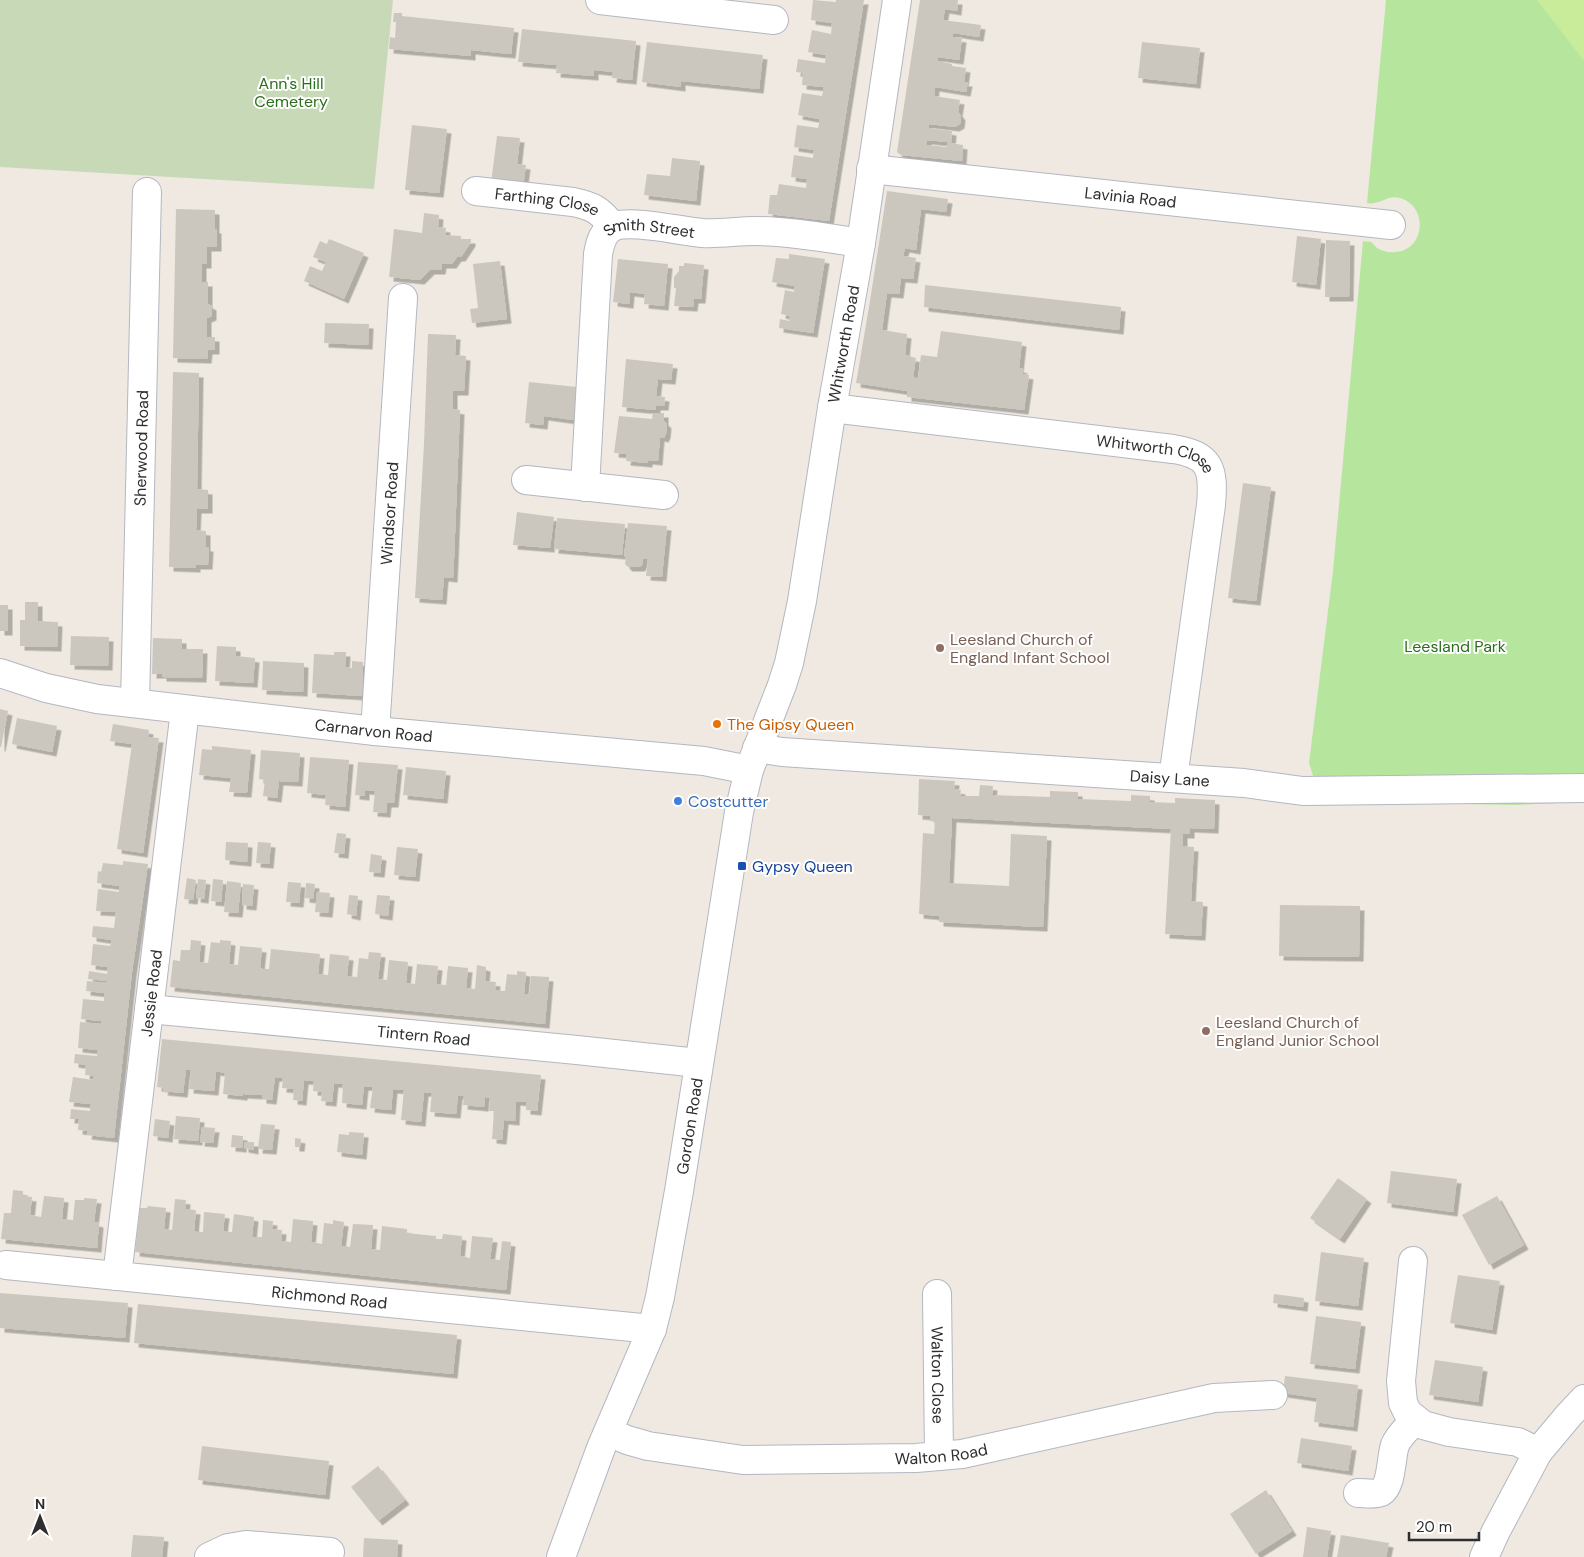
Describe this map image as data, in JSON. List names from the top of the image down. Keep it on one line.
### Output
{"streets":{"street":["Lavinia Road","Farthing Close","Smith Street","Whitworth Road","Sherwood Road","Whitworth Close","Windsor Road","Carnarvon Road","Daisy Lane","Jessie Road","Tintern Road","Gordon Road","Richmond Road","Walton Close","Walton Road"]},"crossings":[["Lavinia Road","Whitworth Road"],["Farthing Close","Smith Street"],["Smith Street","Whitworth Road"],["Whitworth Road","Whitworth Close"],["Whitworth Road","Gordon Road"],["Sherwood Road","Carnarvon Road"],["Windsor Road","Carnarvon Road"],["Carnarvon Road","Daisy Lane"],["Carnarvon Road","Jessie Road"],["Carnarvon Road","Gordon Road"],["Daisy Lane","Gordon Road"],["Jessie Road","Tintern Road"],["Jessie Road","Richmond Road"],["Tintern Road","Gordon Road"],["Gordon Road","Richmond Road"],["Gordon Road","Walton Road"],["Walton Close","Walton Road"]],"parks":["Ann's Hill Cemetery","Leesland Park"],"places":{"other":["Leesland Church of England Infant School","The Gipsy Queen","Costcutter","Leesland Church of England Junior School"],"transit":["Gypsy Queen"]},"scale_bar":"20 m","north":"top"}
